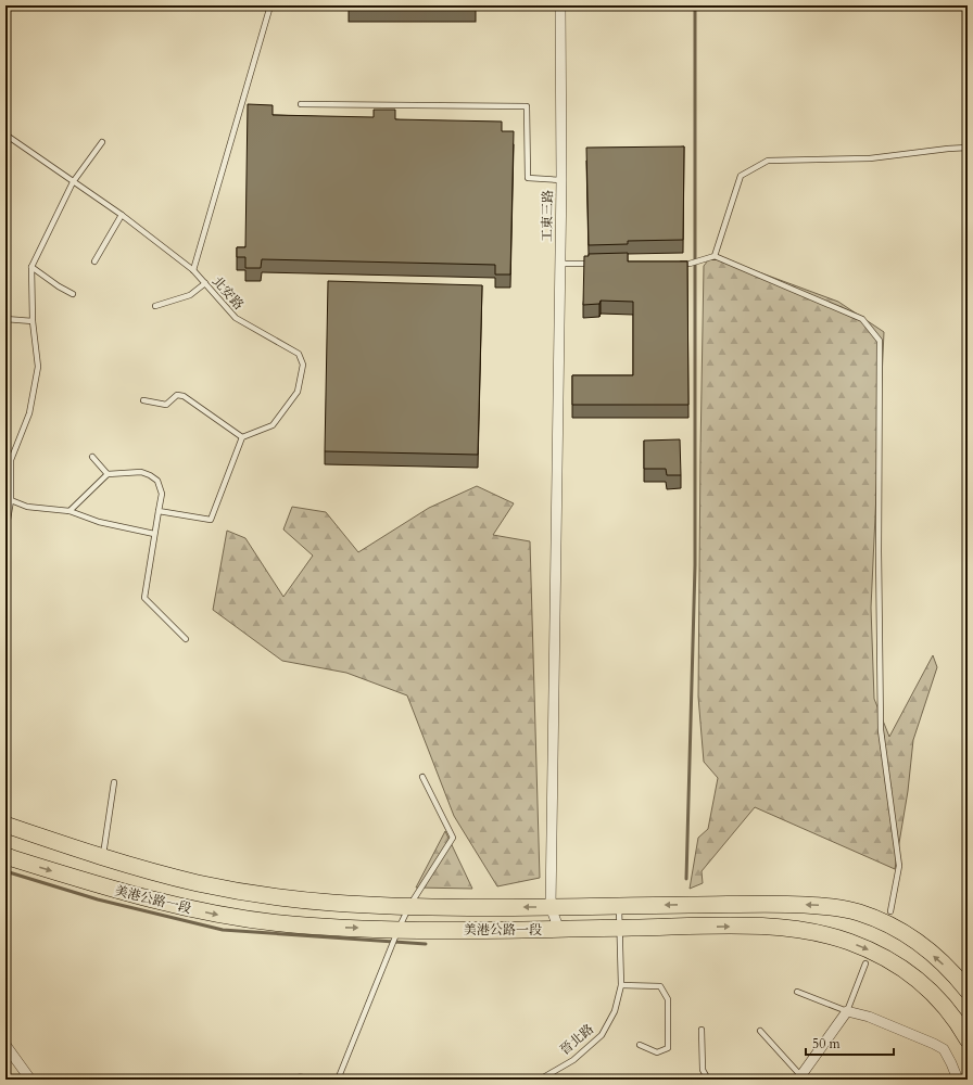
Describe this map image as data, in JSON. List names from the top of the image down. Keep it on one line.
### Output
{"streets":{"main road":["美港公路一段"],"street":["工東三路"],"lane":["北安路","晉北路"]},"crossings":[["工東三路","美港公路一段"],["美港公路一段","晉北路"]],"scale_bar":"50 m"}
